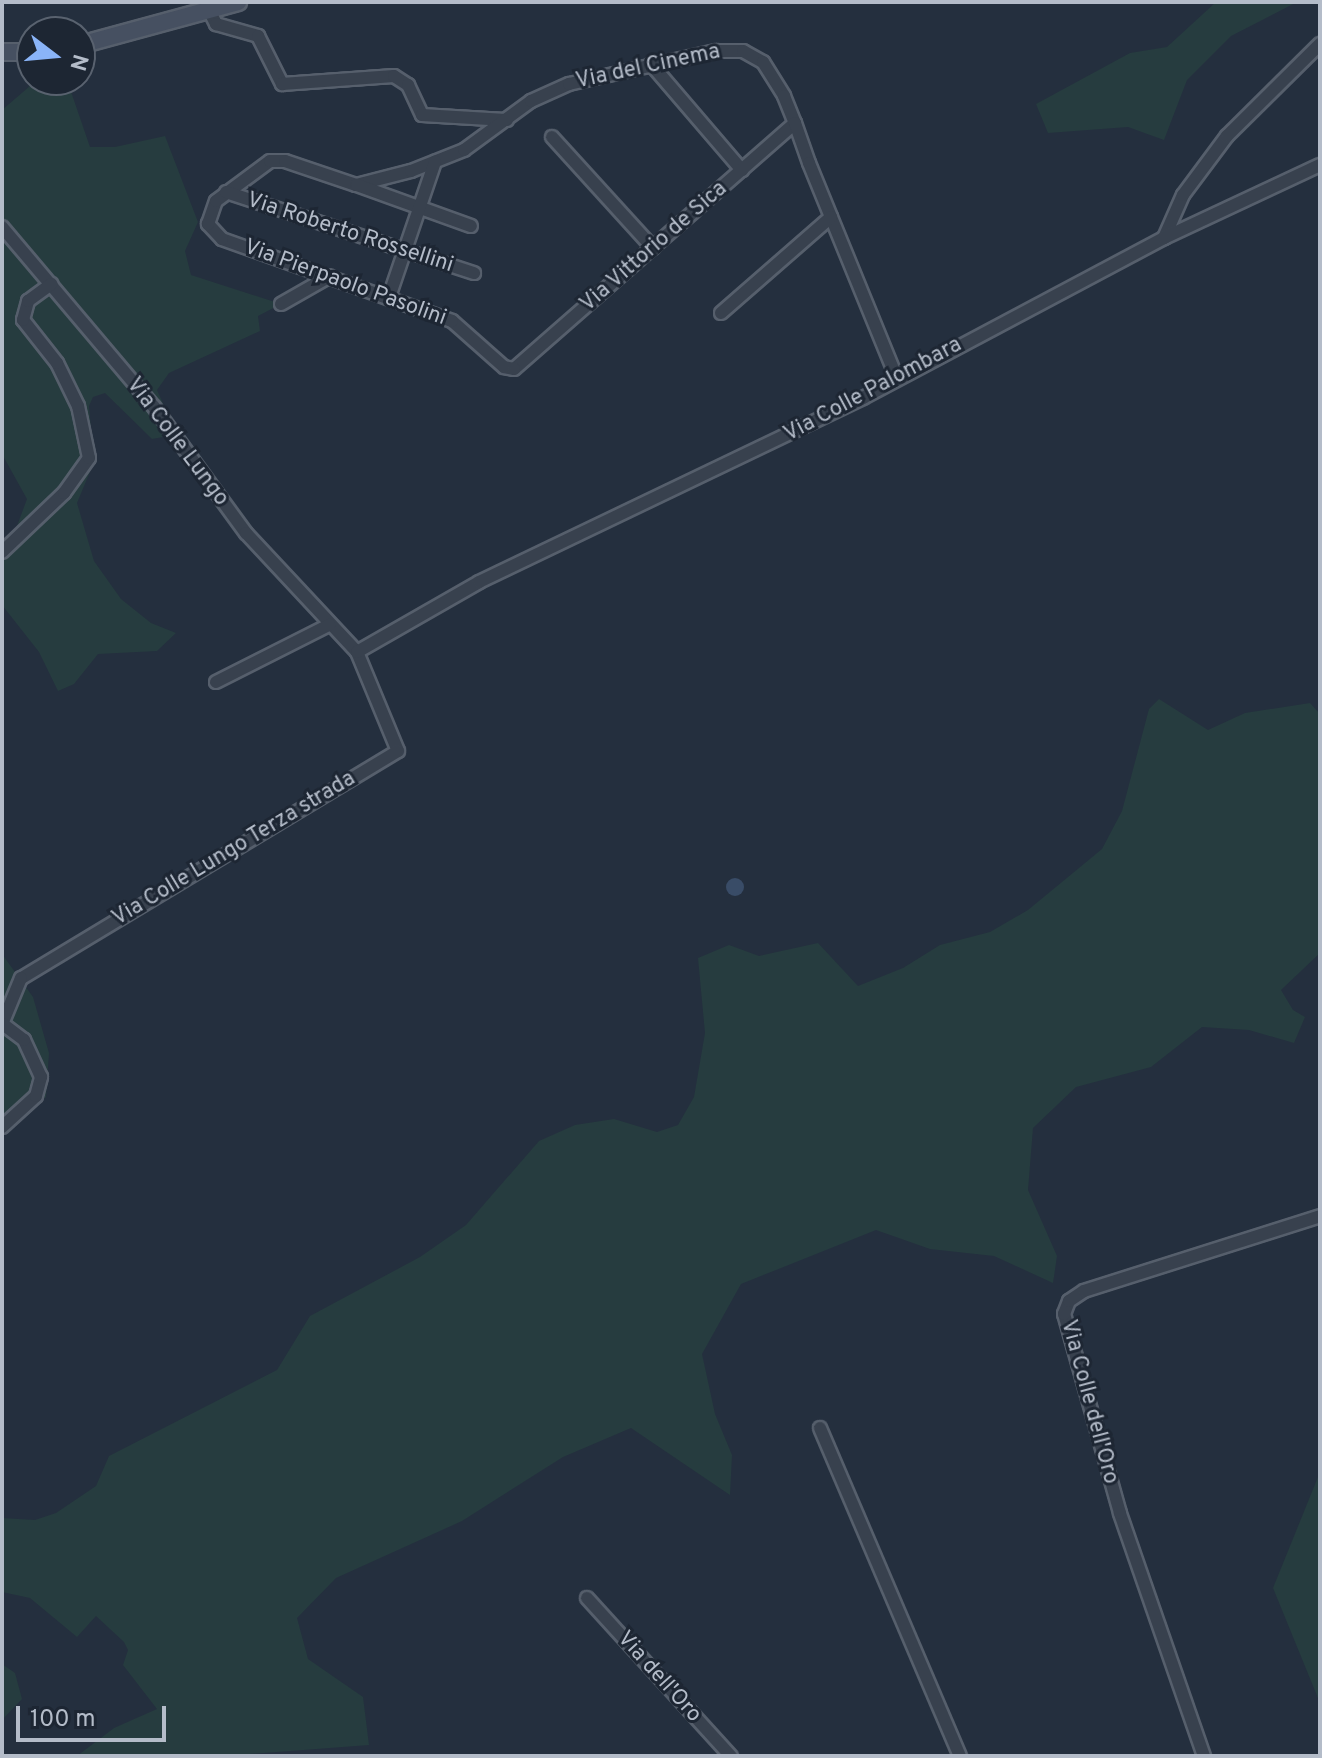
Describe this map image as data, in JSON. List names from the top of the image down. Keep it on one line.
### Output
{"streets":{"street":["Via del Cinema","Via Roberto Rossellini","Via Vittorio de Sica","Via Pierpaolo Pasolini","Via Colle Palombara","Via Colle Lungo","Via Colle Lungo Terza strada","Via Colle dell'Oro","Via dell'Oro"]},"crossings":[["Via del Cinema","Via Vittorio de Sica"],["Via del Cinema","Via Colle Palombara"],["Via Roberto Rossellini","Via Pierpaolo Pasolini"],["Via Vittorio de Sica","Via Pierpaolo Pasolini"],["Via Colle Palombara","Via Colle Lungo"],["Via Colle Palombara","Via Colle Lungo Terza strada"],["Via Colle Lungo","Via Colle Lungo Terza strada"]],"scale_bar":"100 m","north":"right"}
